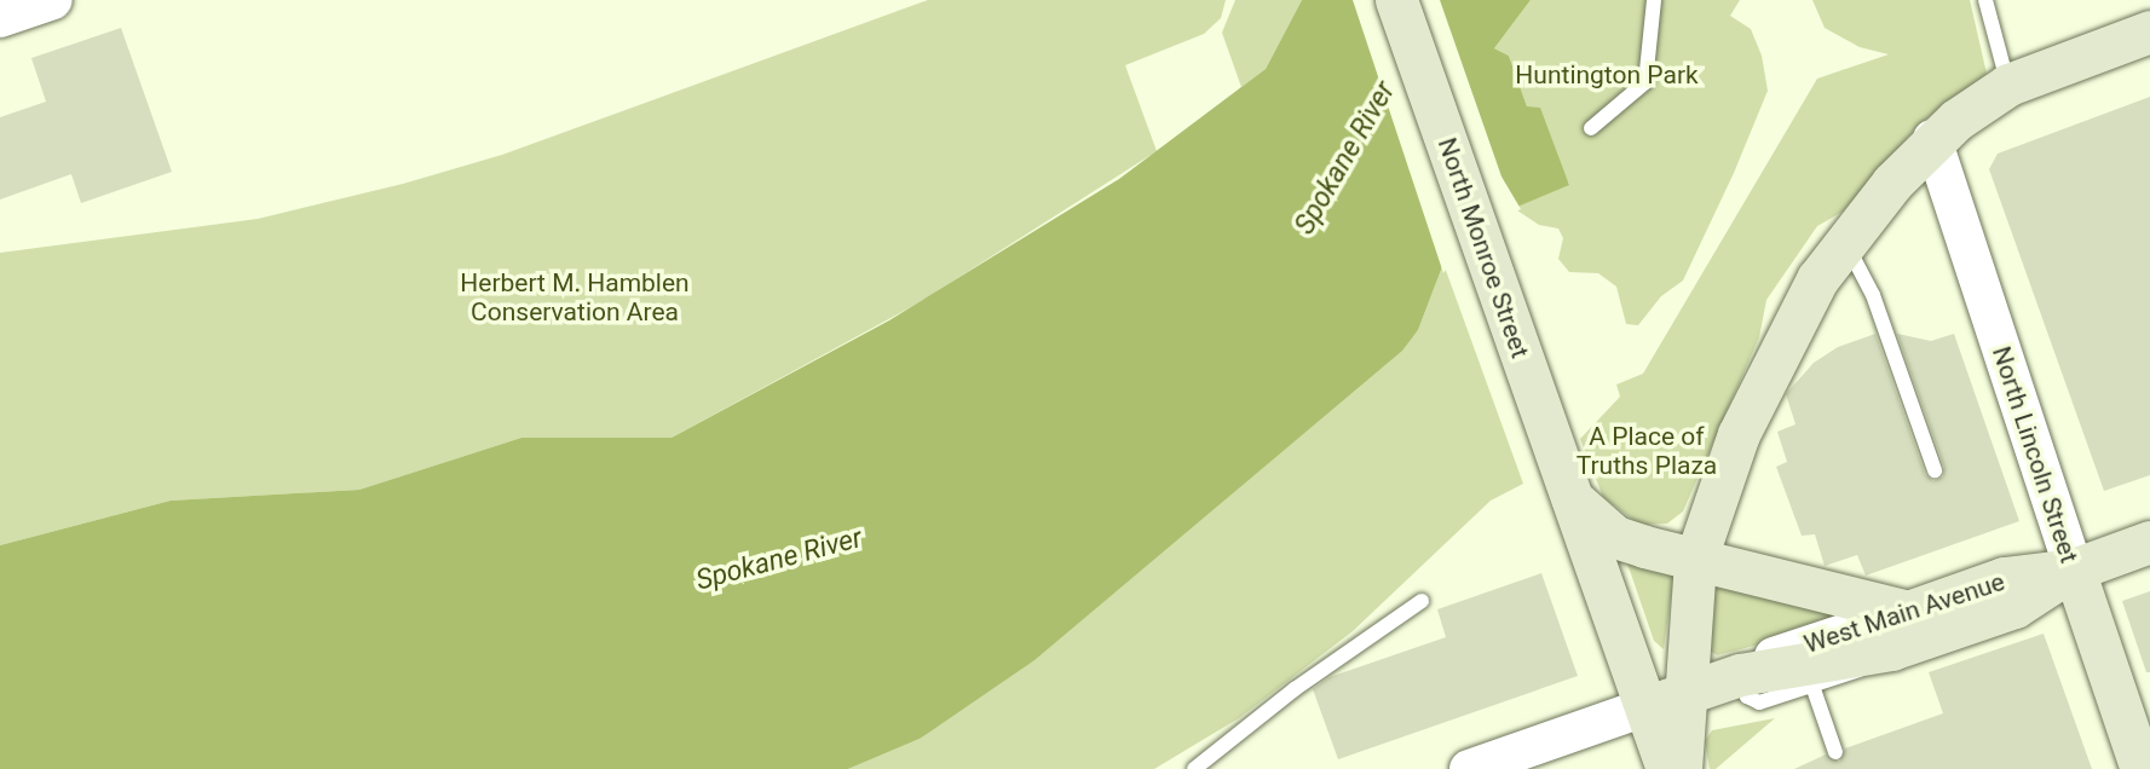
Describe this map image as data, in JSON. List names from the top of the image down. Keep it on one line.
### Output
{"streets":{"main road":["North Monroe Street","North Lincoln Street","West Main Avenue"]},"crossings":[["North Monroe Street","West Main Avenue"],["North Lincoln Street","West Main Avenue"]],"water":["Spokane River"],"parks":["Huntington Park","Herbert M. Hamblen Conservation Area","A Place of Truths Plaza"]}
